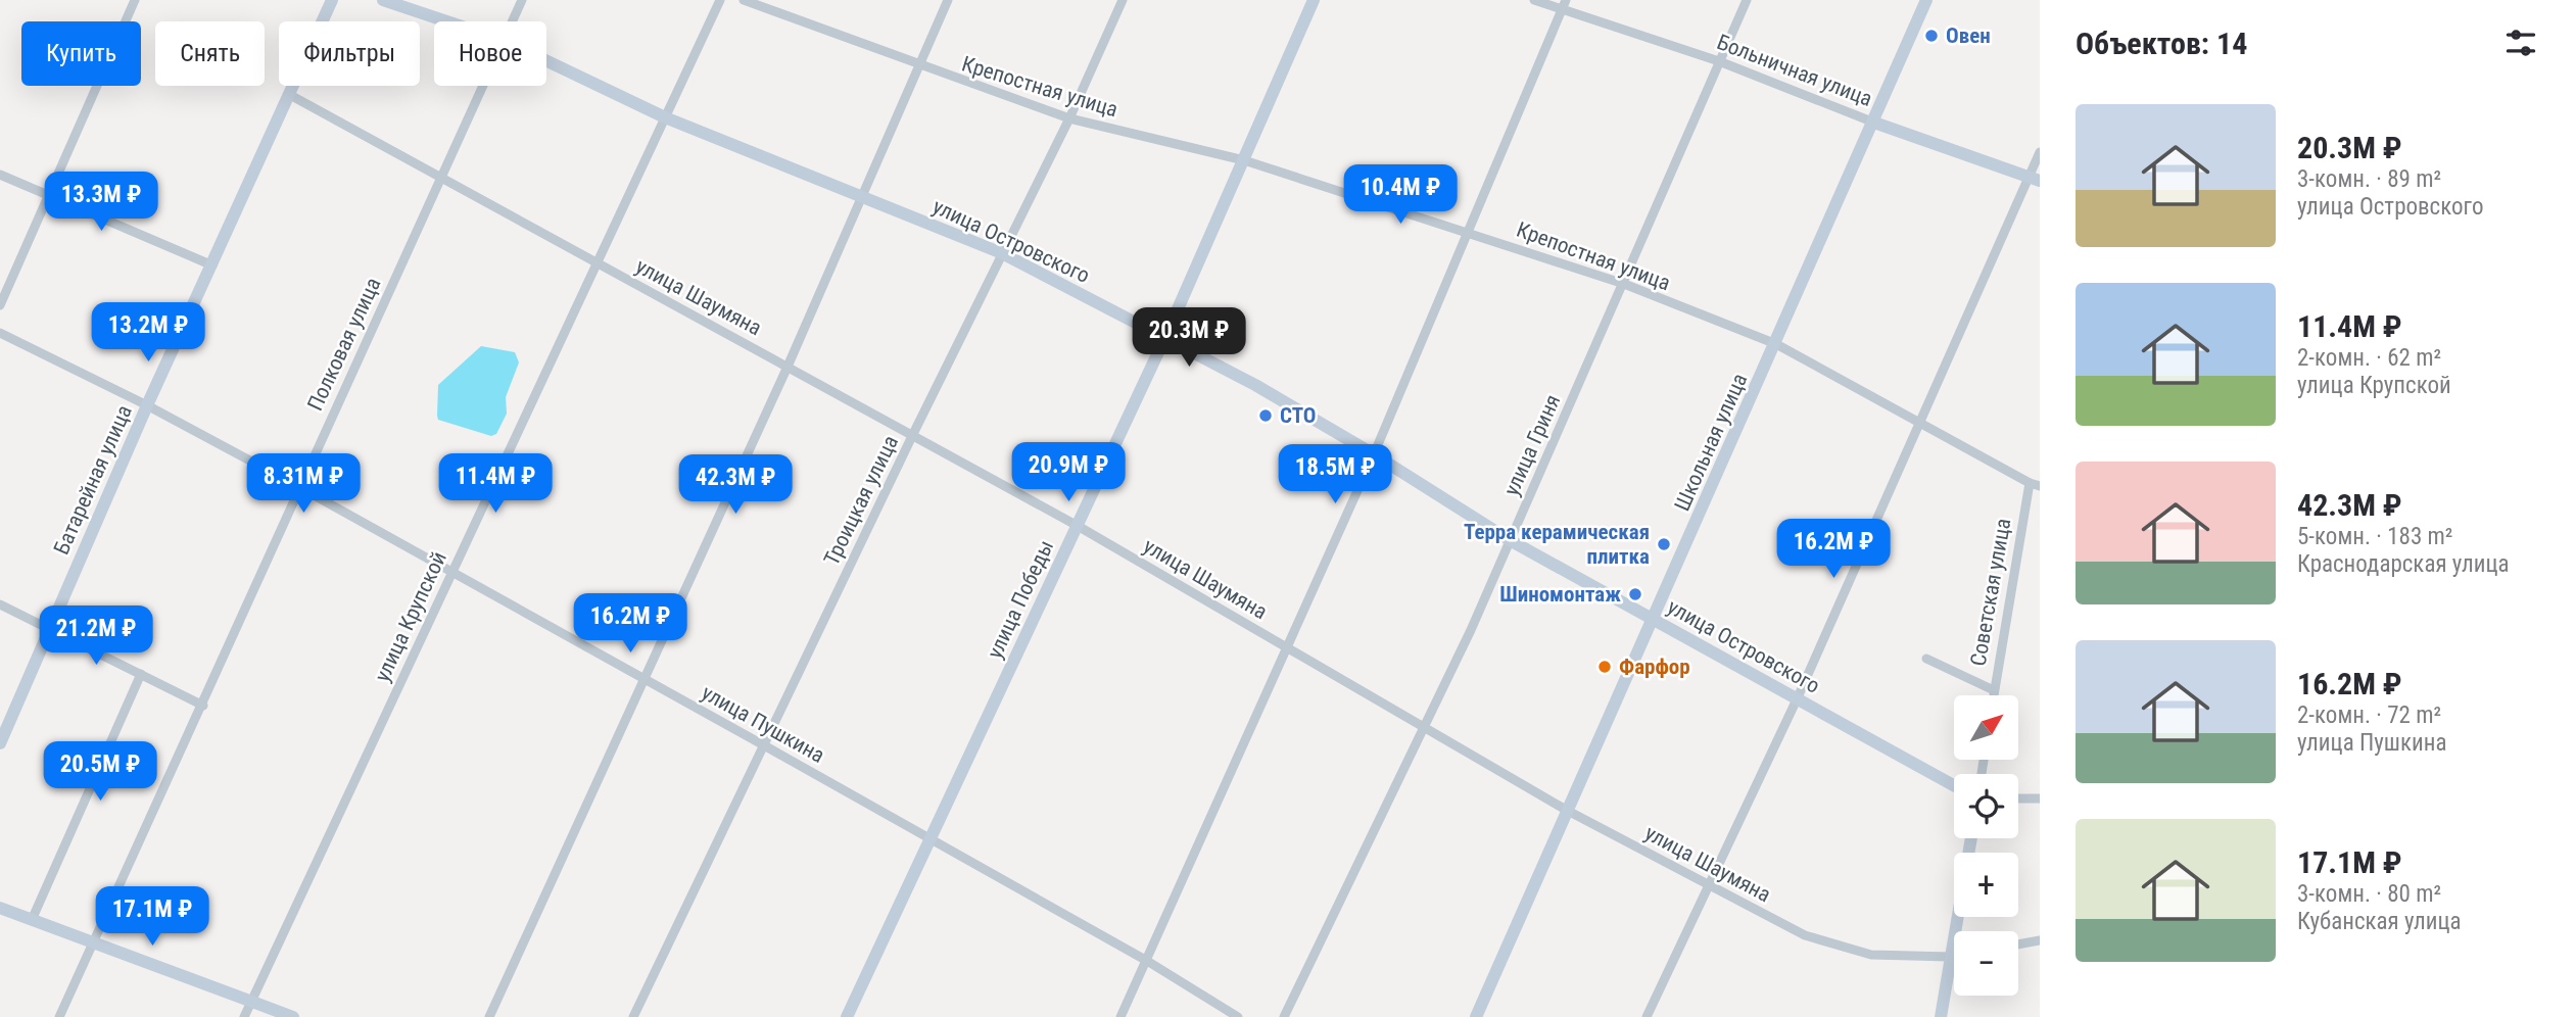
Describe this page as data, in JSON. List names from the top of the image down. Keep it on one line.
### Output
{"streets":{"street":["Больничная улица","Крепостная улица","улица Островского","улица Шаумяна","Полковая улица","Школьная улица","улица Гриня","Батарейная улица","Троицкая улица","Советская улица","улица Победы","улица Крупской","улица Пушкина"]},"crossings":[["Больничная улица","Школьная улица"],["Больничная улица","улица Гриня"],["Крепостная улица","Школьная улица"],["Крепостная улица","улица Гриня"],["Крепостная улица","Троицкая улица"],["Крепостная улица","Советская улица"],["Крепостная улица","улица Победы"],["улица Островского","Школьная улица"],["улица Островского","улица Гриня"],["улица Островского","Троицкая улица"],["улица Островского","улица Победы"],["улица Островского","улица Крупской"],["улица Шаумяна","Полковая улица"],["улица Шаумяна","Школьная улица"],["улица Шаумяна","улица Гриня"],["улица Шаумяна","Батарейная улица"],["улица Шаумяна","Троицкая улица"],["улица Шаумяна","улица Победы"],["улица Шаумяна","улица Крупской"],["Полковая улица","улица Пушкина"],["Батарейная улица","улица Пушкина"],["Троицкая улица","улица Пушкина"],["улица Победы","улица Пушкина"],["улица Крупской","улица Пушкина"]],"places":["Овен","СТО","Терра керамическая плитка","Шиномонтаж","Фарфор"],"north":"top right","page":{"heading":"Объектов: 14","chip":["Купить","Снять","Фильтры","Новое"],"list":[{"name":"20.3M ₽","note":"3-комн. · 89 m² · улица Островского"},{"name":"11.4M ₽","note":"2-комн. · 62 m² · улица Крупской"},{"name":"42.3M ₽","note":"5-комн. · 183 m² · Краснодарская улица"},{"name":"16.2M ₽","note":"2-комн. · 72 m² · улица Пушкина"},{"name":"17.1M ₽","note":"3-комн. · 80 m² · Кубанская улица"}],"price":["10.4M ₽","13.3M ₽","13.2M ₽","20.3M ₽","20.9M ₽","18.5M ₽","8.31M ₽","11.4M ₽","42.3M ₽","16.2M ₽","16.2M ₽","21.2M ₽","20.5M ₽","17.1M ₽"],"map_buttons":["+","−"]}}
